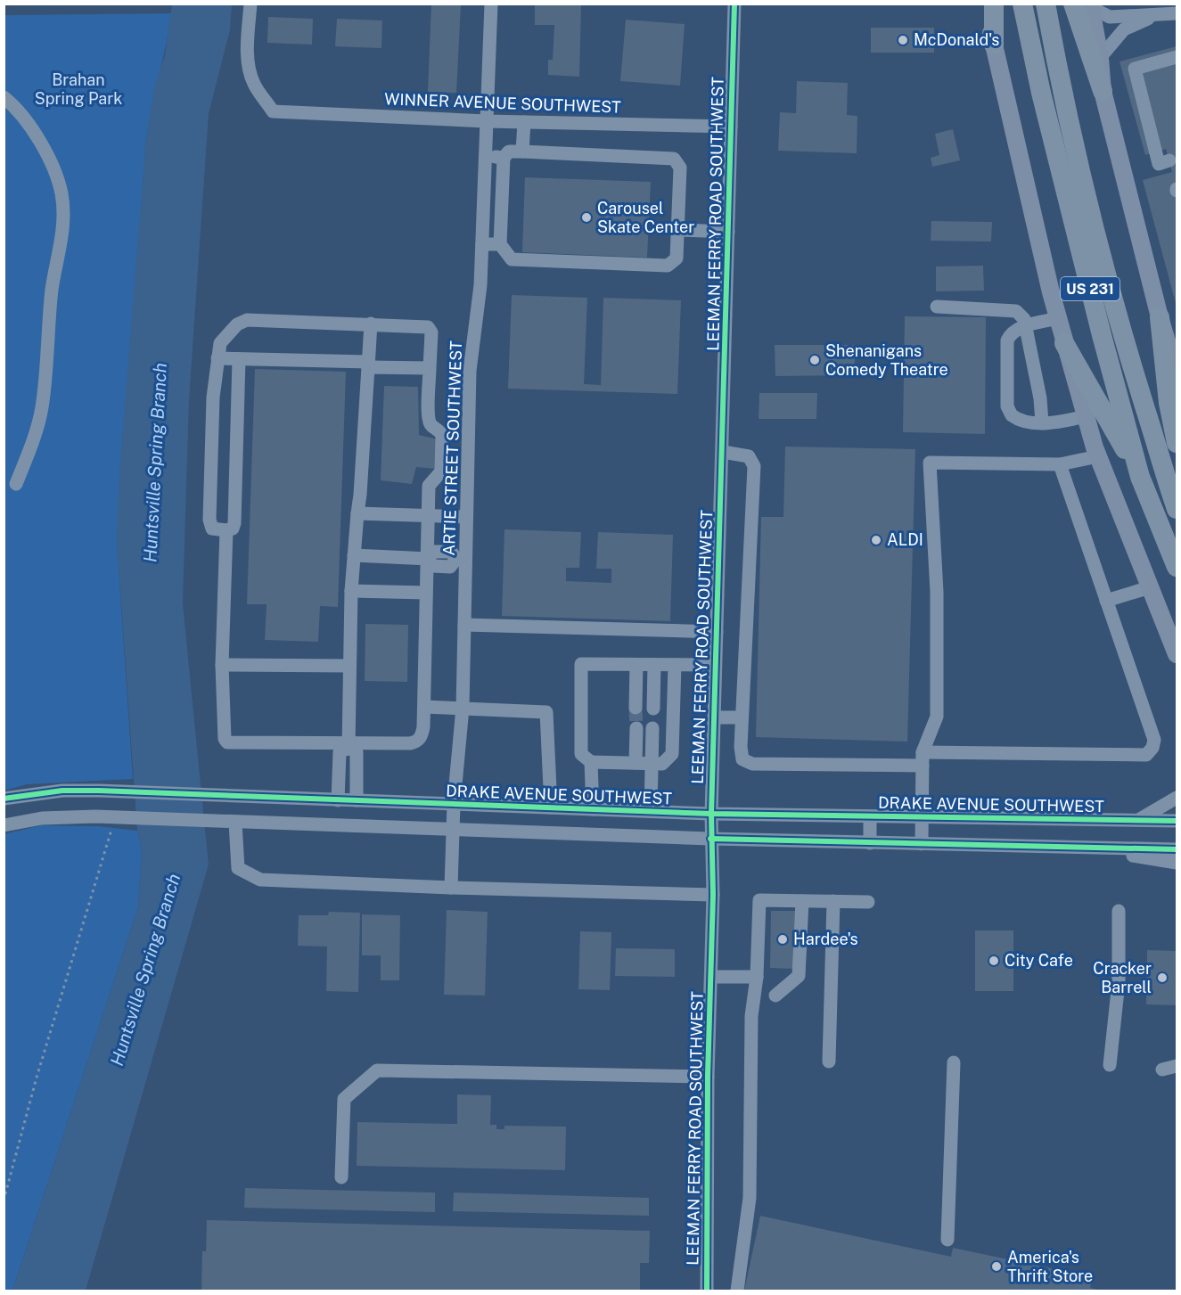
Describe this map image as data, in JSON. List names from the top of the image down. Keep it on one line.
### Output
{"streets":{"highway":["US 231"],"street":["WINNER AVENUE SOUTHWEST","LEEMAN FERRY ROAD SOUTHWEST","ARTIE STREET SOUTHWEST","DRAKE AVENUE SOUTHWEST"]},"crossings":[["WINNER AVENUE SOUTHWEST","LEEMAN FERRY ROAD SOUTHWEST"],["WINNER AVENUE SOUTHWEST","ARTIE STREET SOUTHWEST"],["LEEMAN FERRY ROAD SOUTHWEST","DRAKE AVENUE SOUTHWEST"],["ARTIE STREET SOUTHWEST","DRAKE AVENUE SOUTHWEST"]],"water":["Huntsville Spring Branch"],"parks":["Brahan Spring Park"],"places":["McDonald's","Carousel Skate Center","Shenanigans Comedy Theatre","ALDI","Hardee's","City Cafe","Cracker Barrell","America's Thrift Store"]}
